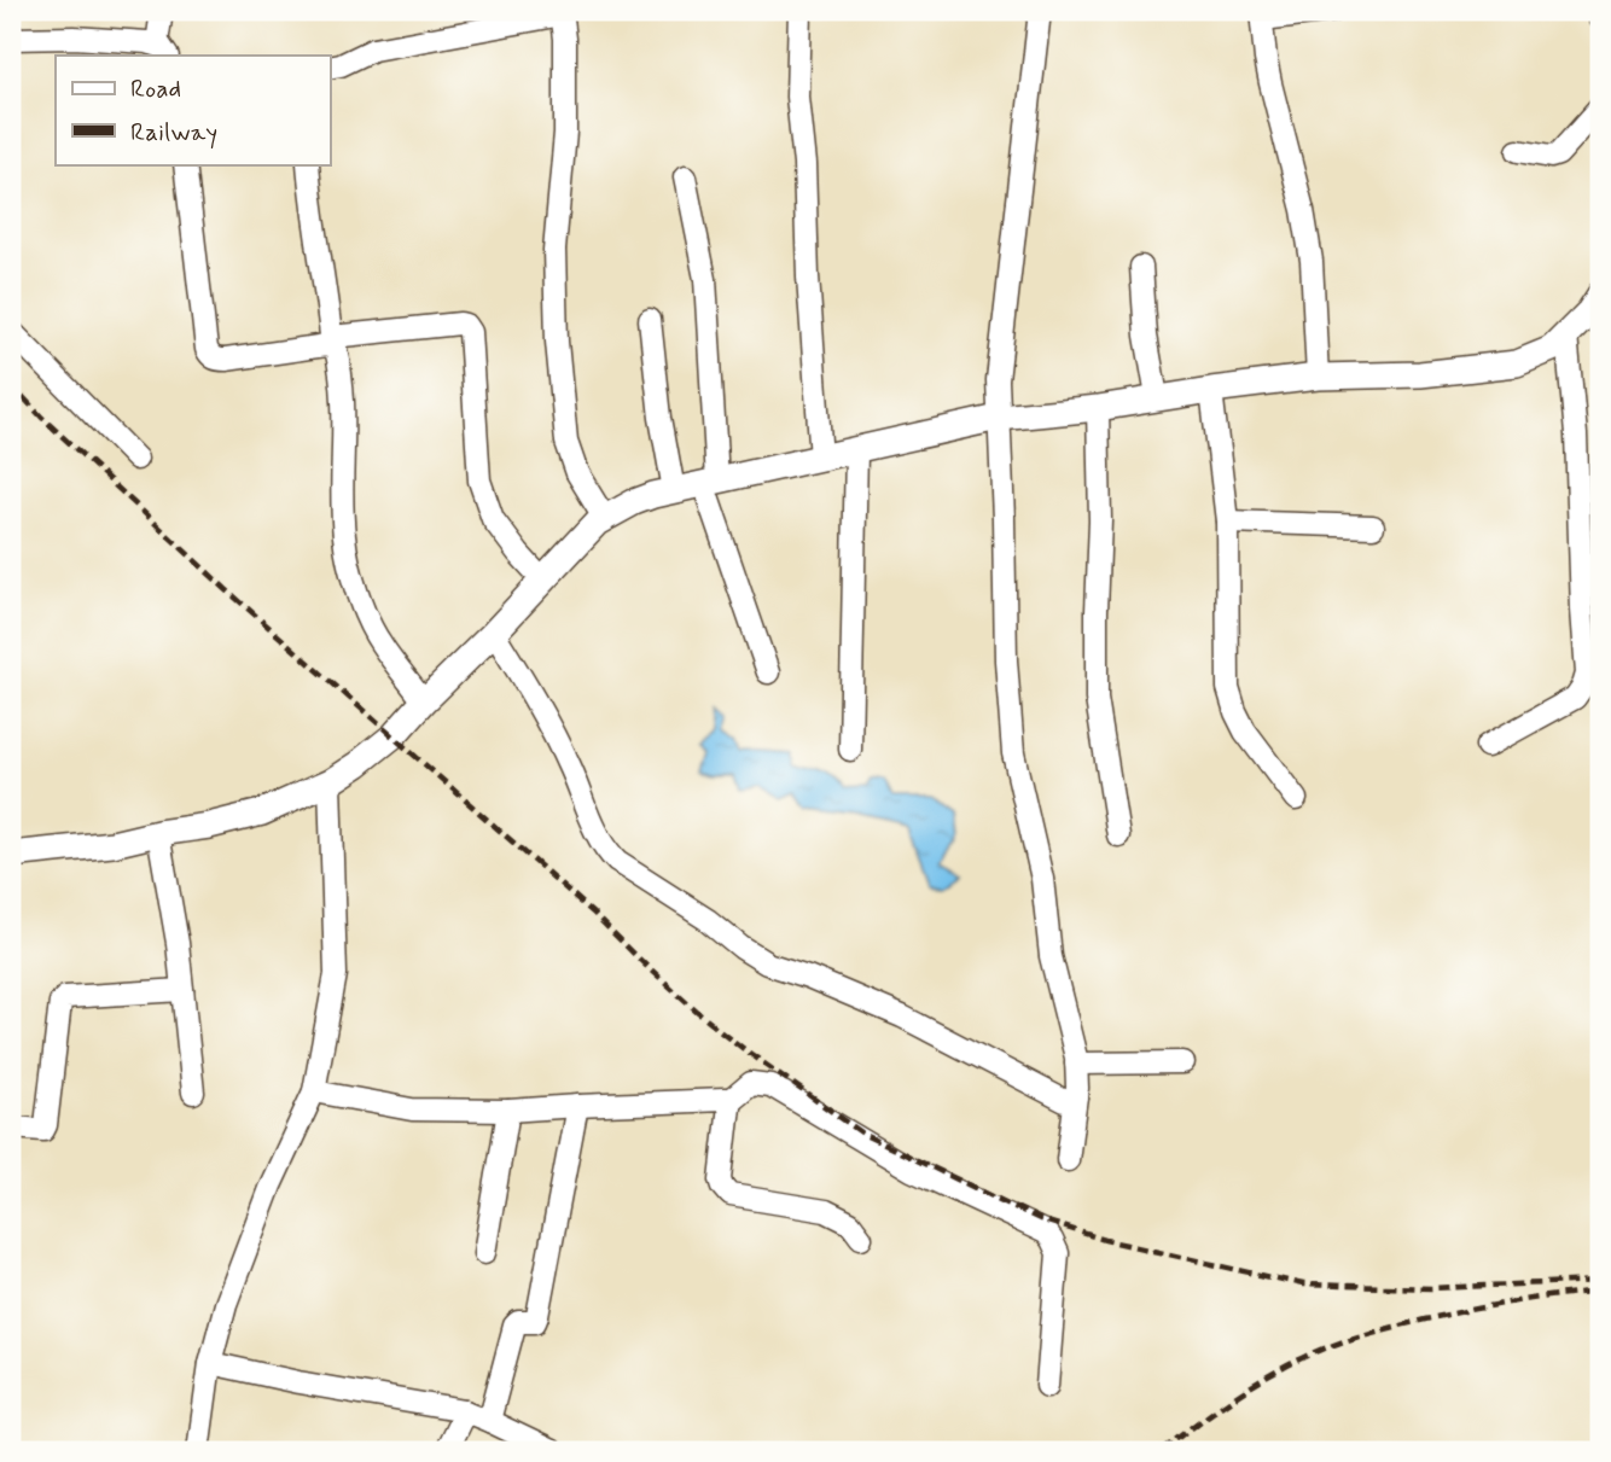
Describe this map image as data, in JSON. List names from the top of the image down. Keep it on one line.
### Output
{"legend":["Road","Railway"]}
